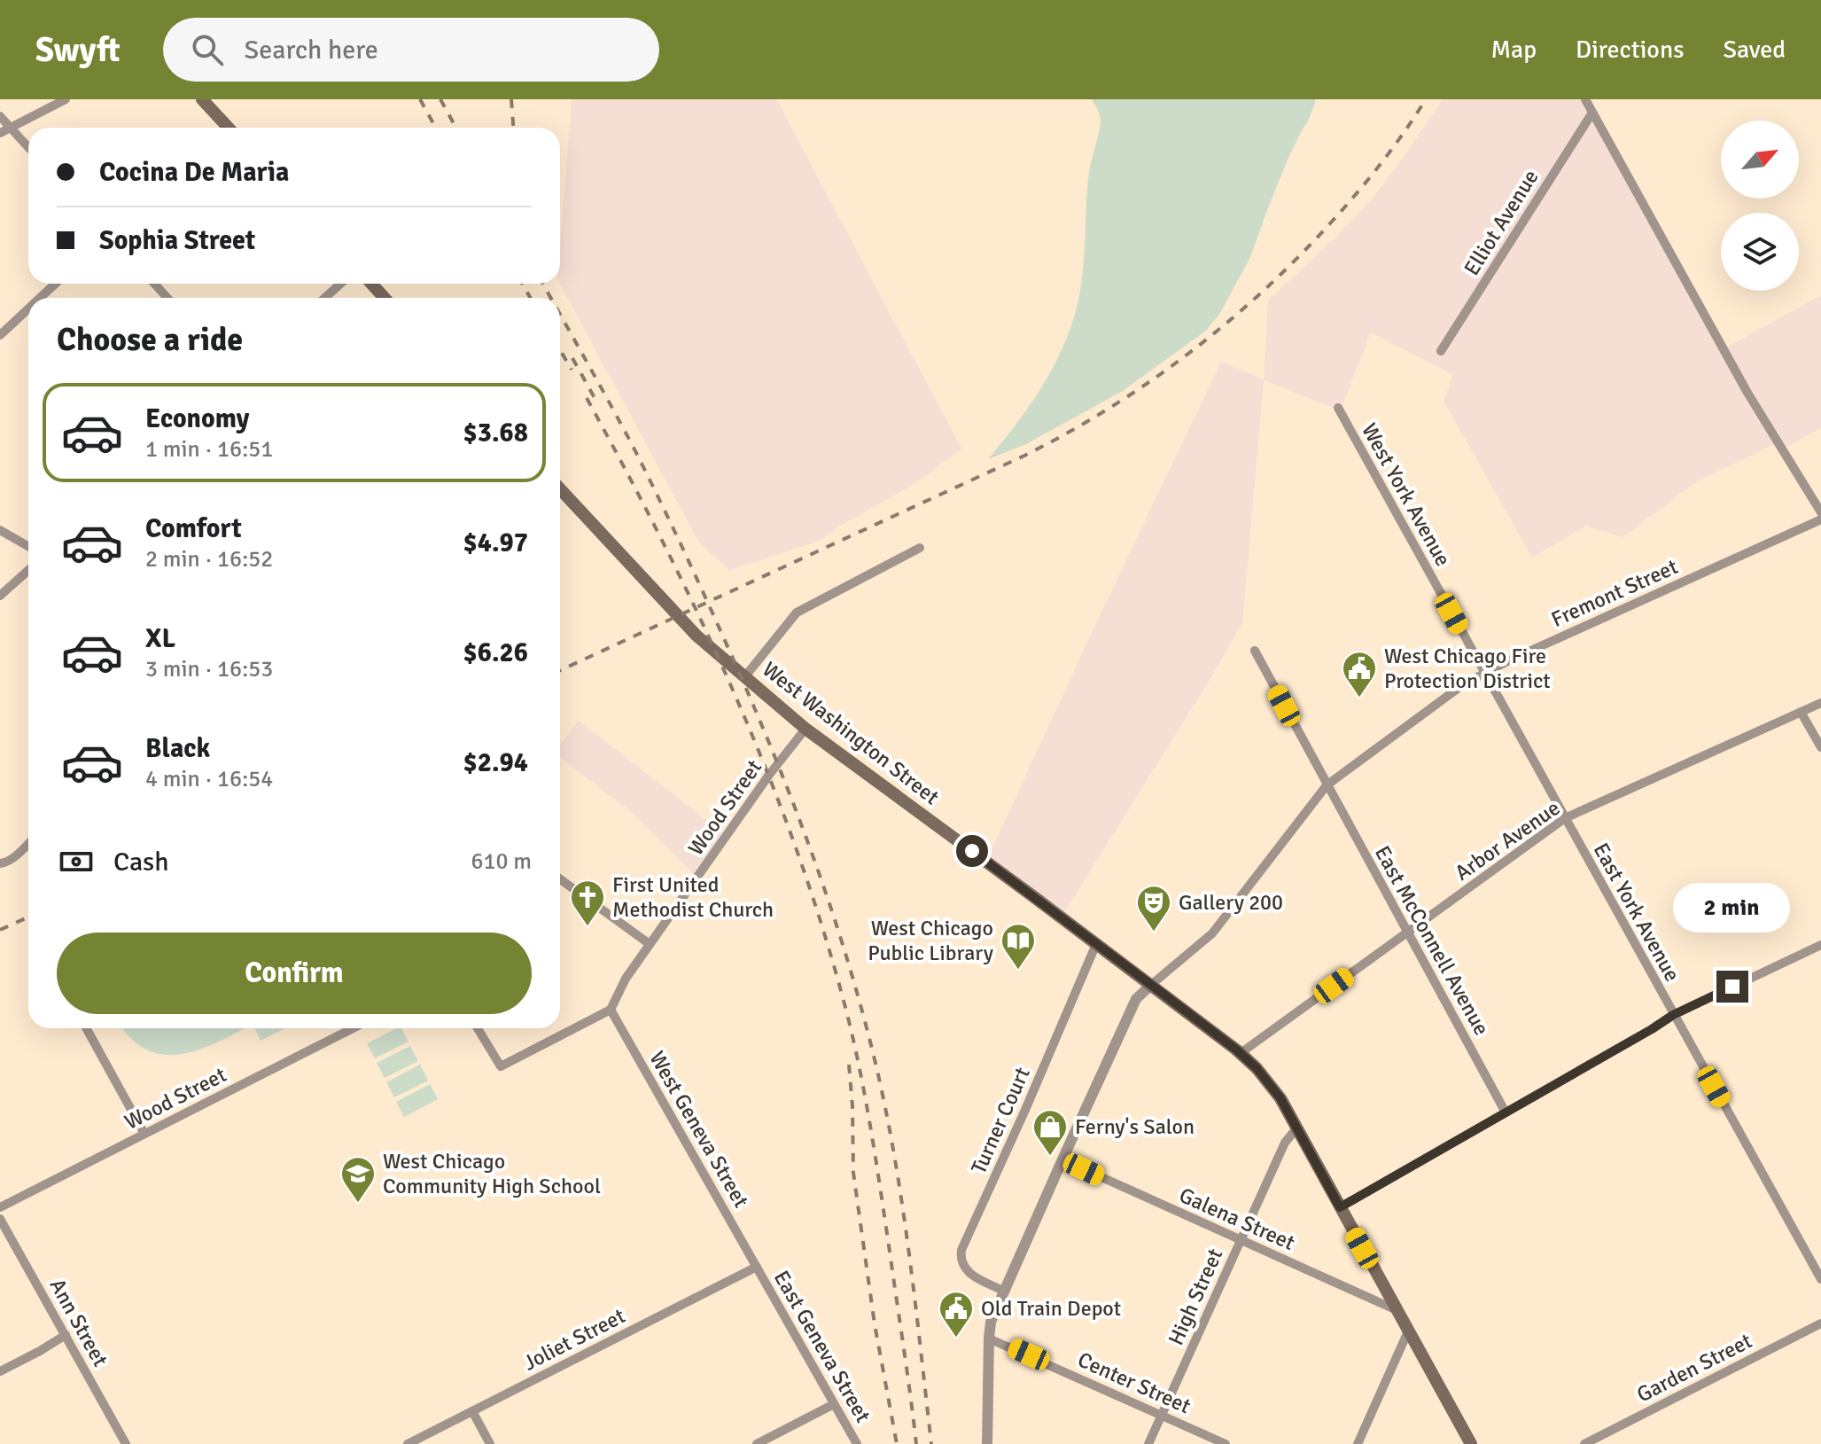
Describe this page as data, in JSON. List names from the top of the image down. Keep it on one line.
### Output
{"streets":{"main road":["West Washington Street"],"street":["Elliot Avenue","West York Avenue","Fremont Street","Wood Street","Arbor Avenue","East York Avenue","East McConnell Avenue","Turner Court","West Geneva Street","Galena Street","High Street","Ann Street","Joliet Street","East Geneva Street","Garden Street","Center Street"]},"crossings":[["West York Avenue","Fremont Street"],["West York Avenue","East York Avenue"],["Fremont Street","West Washington Street"],["Fremont Street","East York Avenue"],["Fremont Street","East McConnell Avenue"],["West Washington Street","Wood Street"],["West Washington Street","Arbor Avenue"],["West Washington Street","Turner Court"],["West Washington Street","Galena Street"],["West Washington Street","High Street"],["Wood Street","West Geneva Street"],["Arbor Avenue","East York Avenue"],["Arbor Avenue","East McConnell Avenue"],["West Geneva Street","Joliet Street"],["West Geneva Street","East Geneva Street"],["Galena Street","High Street"],["High Street","Center Street"],["Joliet Street","East Geneva Street"]],"places":{"public building":["West Chicago Fire Protection District","Old Train Depot"],"church":["First United Methodist Church"],"theatre":["Gallery 200"],"library":["West Chicago Public Library"],"shop":["Ferny's Salon"],"school or university":["West Chicago Community High School"]},"north":"top right","page":{"header":"Swyft","search":"Search here","nav":["Map","Directions","Saved"],"banner":["Cocina De Maria","Sophia Street"],"heading":"Choose a ride","list":[{"name":"Economy","note":"1 min · 16:51","value":"$3.68"},{"name":"Comfort","note":"2 min · 16:52","value":"$4.97"},{"name":"XL","note":"3 min · 16:53","value":"$6.26"},{"name":"Black","note":"4 min · 16:54","value":"$2.94"}],"pay":["Cash","610 m"],"bubble":"2 min","buttons":"Confirm"}}
